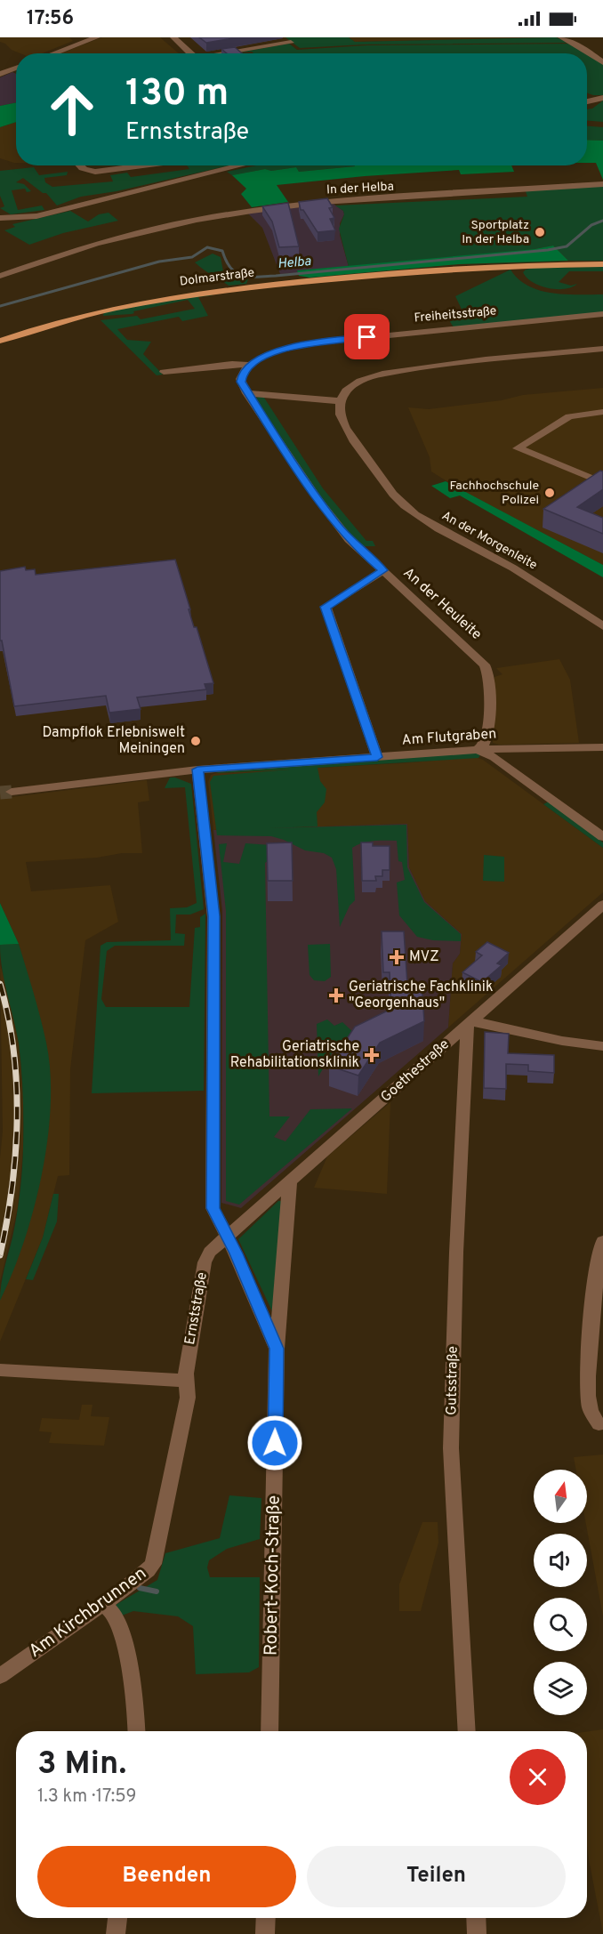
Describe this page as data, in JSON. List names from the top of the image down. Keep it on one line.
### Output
{"streets":{"main road":["Dolmarstraße"],"street":["In der Helba","Freiheitsstraße","An der Morgenleite","An der Heuleite","Am Flutgraben","Goethestraße","Ernststraße","Gutsstraße","Robert-Koch-Straße","Am Kirchbrunnen"]},"crossings":[["An der Heuleite","Am Flutgraben"],["Goethestraße","Ernststraße"],["Goethestraße","Gutsstraße"],["Goethestraße","Robert-Koch-Straße"],["Ernststraße","Robert-Koch-Straße"],["Ernststraße","Am Kirchbrunnen"]],"water":["Helba"],"places":{"other":["Sportplatz In der Helba","Fachhochschule Polizei","Dampflok Erlebniswelt Meiningen"],"health":["MVZ","Geriatrische Fachklinik \"Georgenhaus\"","Geriatrische Rehabilitationsklinik"]},"north":"top","page":{"status":"17:56","turn":["130 m","Ernststraße"],"heading":["3 Min.","1.3 km · 17:59"],"buttons":["Beenden","Teilen"]}}
